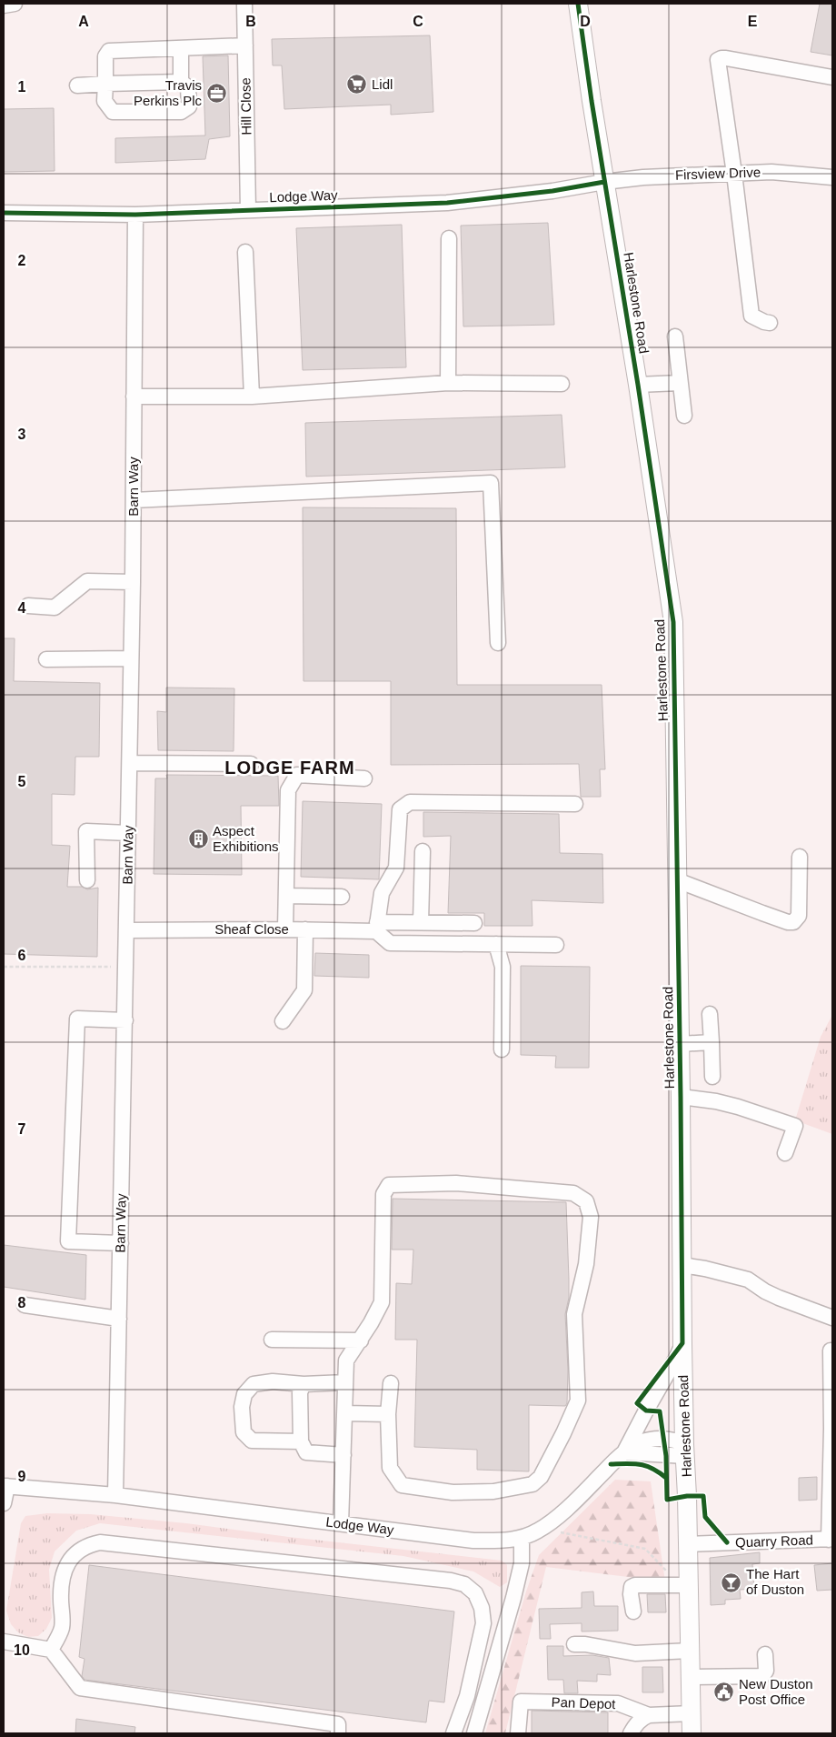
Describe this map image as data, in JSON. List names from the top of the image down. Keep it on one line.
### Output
{"streets":{"main road":["Harlestone Road"],"street":["Hill Close","Firsview Drive","Lodge Way","Barn Way","Sheaf Close","Quarry Road","Pan Depot"]},"crossings":[["Hill Close","Lodge Way"],["Firsview Drive","Lodge Way"],["Firsview Drive","Harlestone Road"],["Lodge Way","Harlestone Road"],["Lodge Way","Barn Way"],["Harlestone Road","Quarry Road"],["Barn Way","Sheaf Close"]],"districts":["LODGE FARM"],"places":{"supermarket":["Lidl"],"office":["Travis Perkins Plc"],"building":["Aspect Exhibitions"],"bar":["The Hart of Duston"],"public building":["New Duston Post Office"]},"grid":{"columns":["A","B","C","D","E"],"rows":["1","2","3","4","5","6","7","8","9","10"]}}
